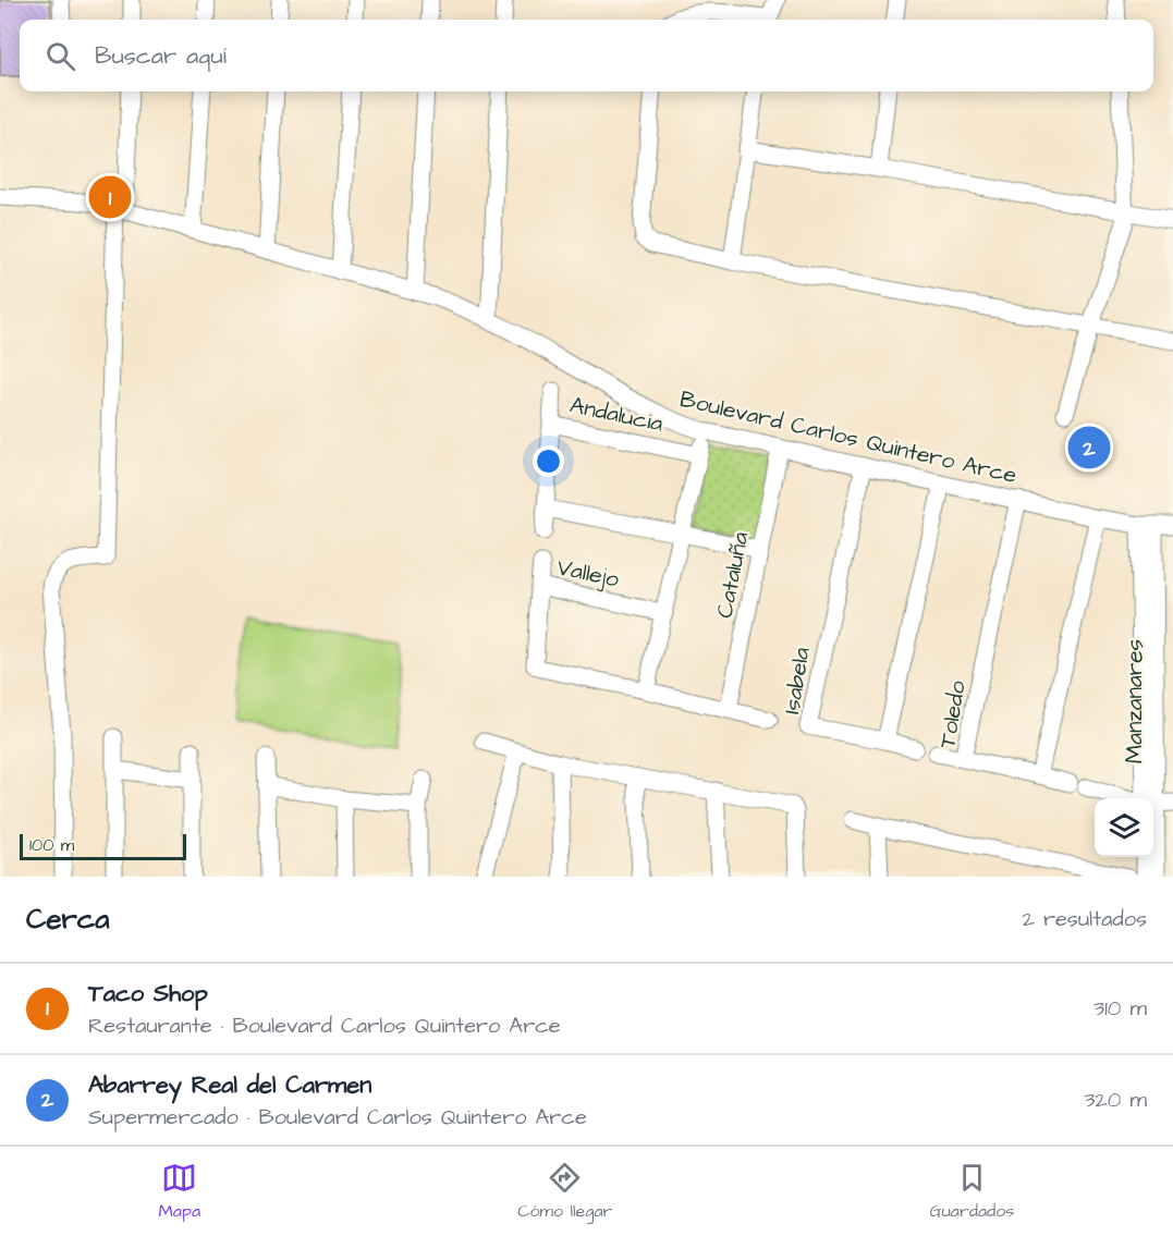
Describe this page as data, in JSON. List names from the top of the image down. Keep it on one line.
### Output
{"streets":{"street":["Andalucia","Boulevard Carlos Quintero Arce","Vallejo","Cataluña","Isabela","Manzanares","Toledo"]},"crossings":[["Boulevard Carlos Quintero Arce","Cataluña"],["Boulevard Carlos Quintero Arce","Isabela"],["Boulevard Carlos Quintero Arce","Manzanares"],["Boulevard Carlos Quintero Arce","Toledo"]],"scale_bar":"100 m","page":{"search":"Buscar aquí","pins":["1","2"],"scale":"100 m","heading":["Cerca","2 resultados"],"list":[{"mark":"1","name":"Taco Shop","note":"Restaurante · Boulevard Carlos Quintero Arce","value":"310 m"},{"mark":"2","name":"Abarrey Real del Carmen","note":"Supermercado · Boulevard Carlos Quintero Arce","value":"320 m"}],"nav":["Mapa","Cómo llegar","Guardados"]}}
